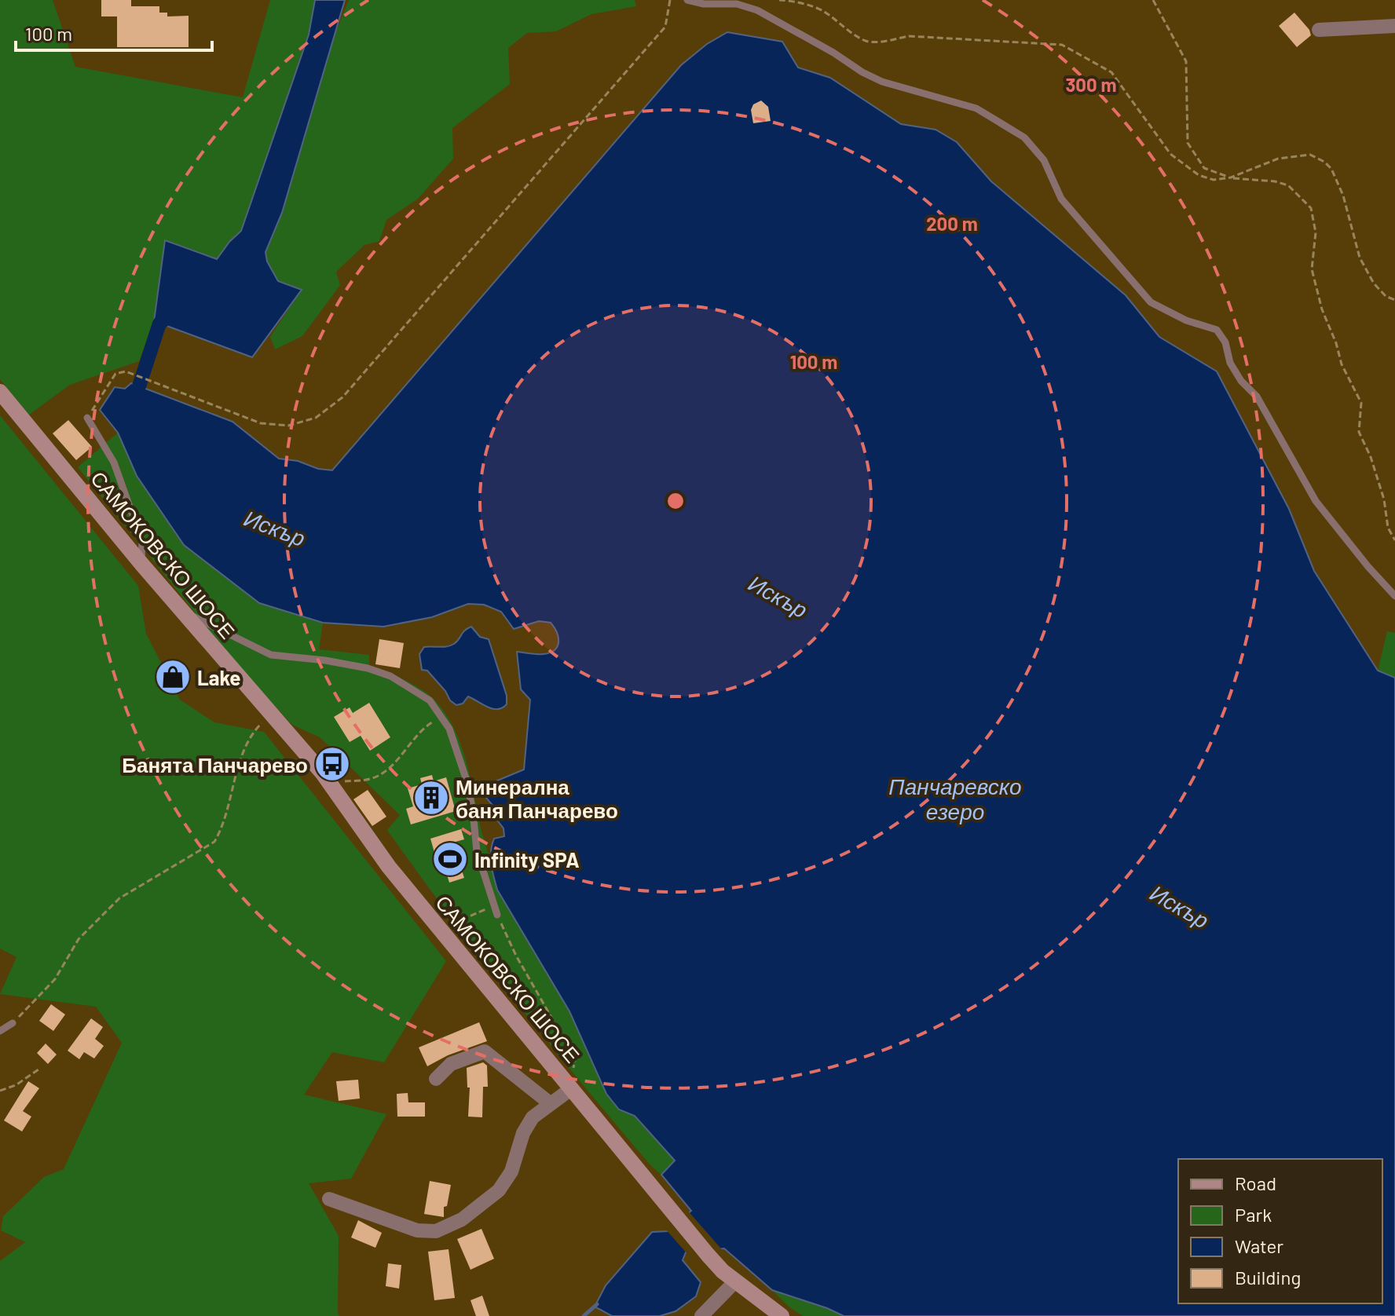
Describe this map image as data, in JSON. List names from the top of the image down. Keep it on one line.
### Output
{"streets":{"main road":["САМОКОВСКО ШОСЕ"]},"water":["Искър","Панчаревско езеро"],"places":{"shop":["Lake"],"bus stop":["Банята Панчарево"],"building":["Минерална баня Панчарево"],"sports":["Infinity SPA"]},"legend":["Road","Park","Water","Building"],"scale_bar":"100 m","rings":["300 m","200 m","100 m"]}
